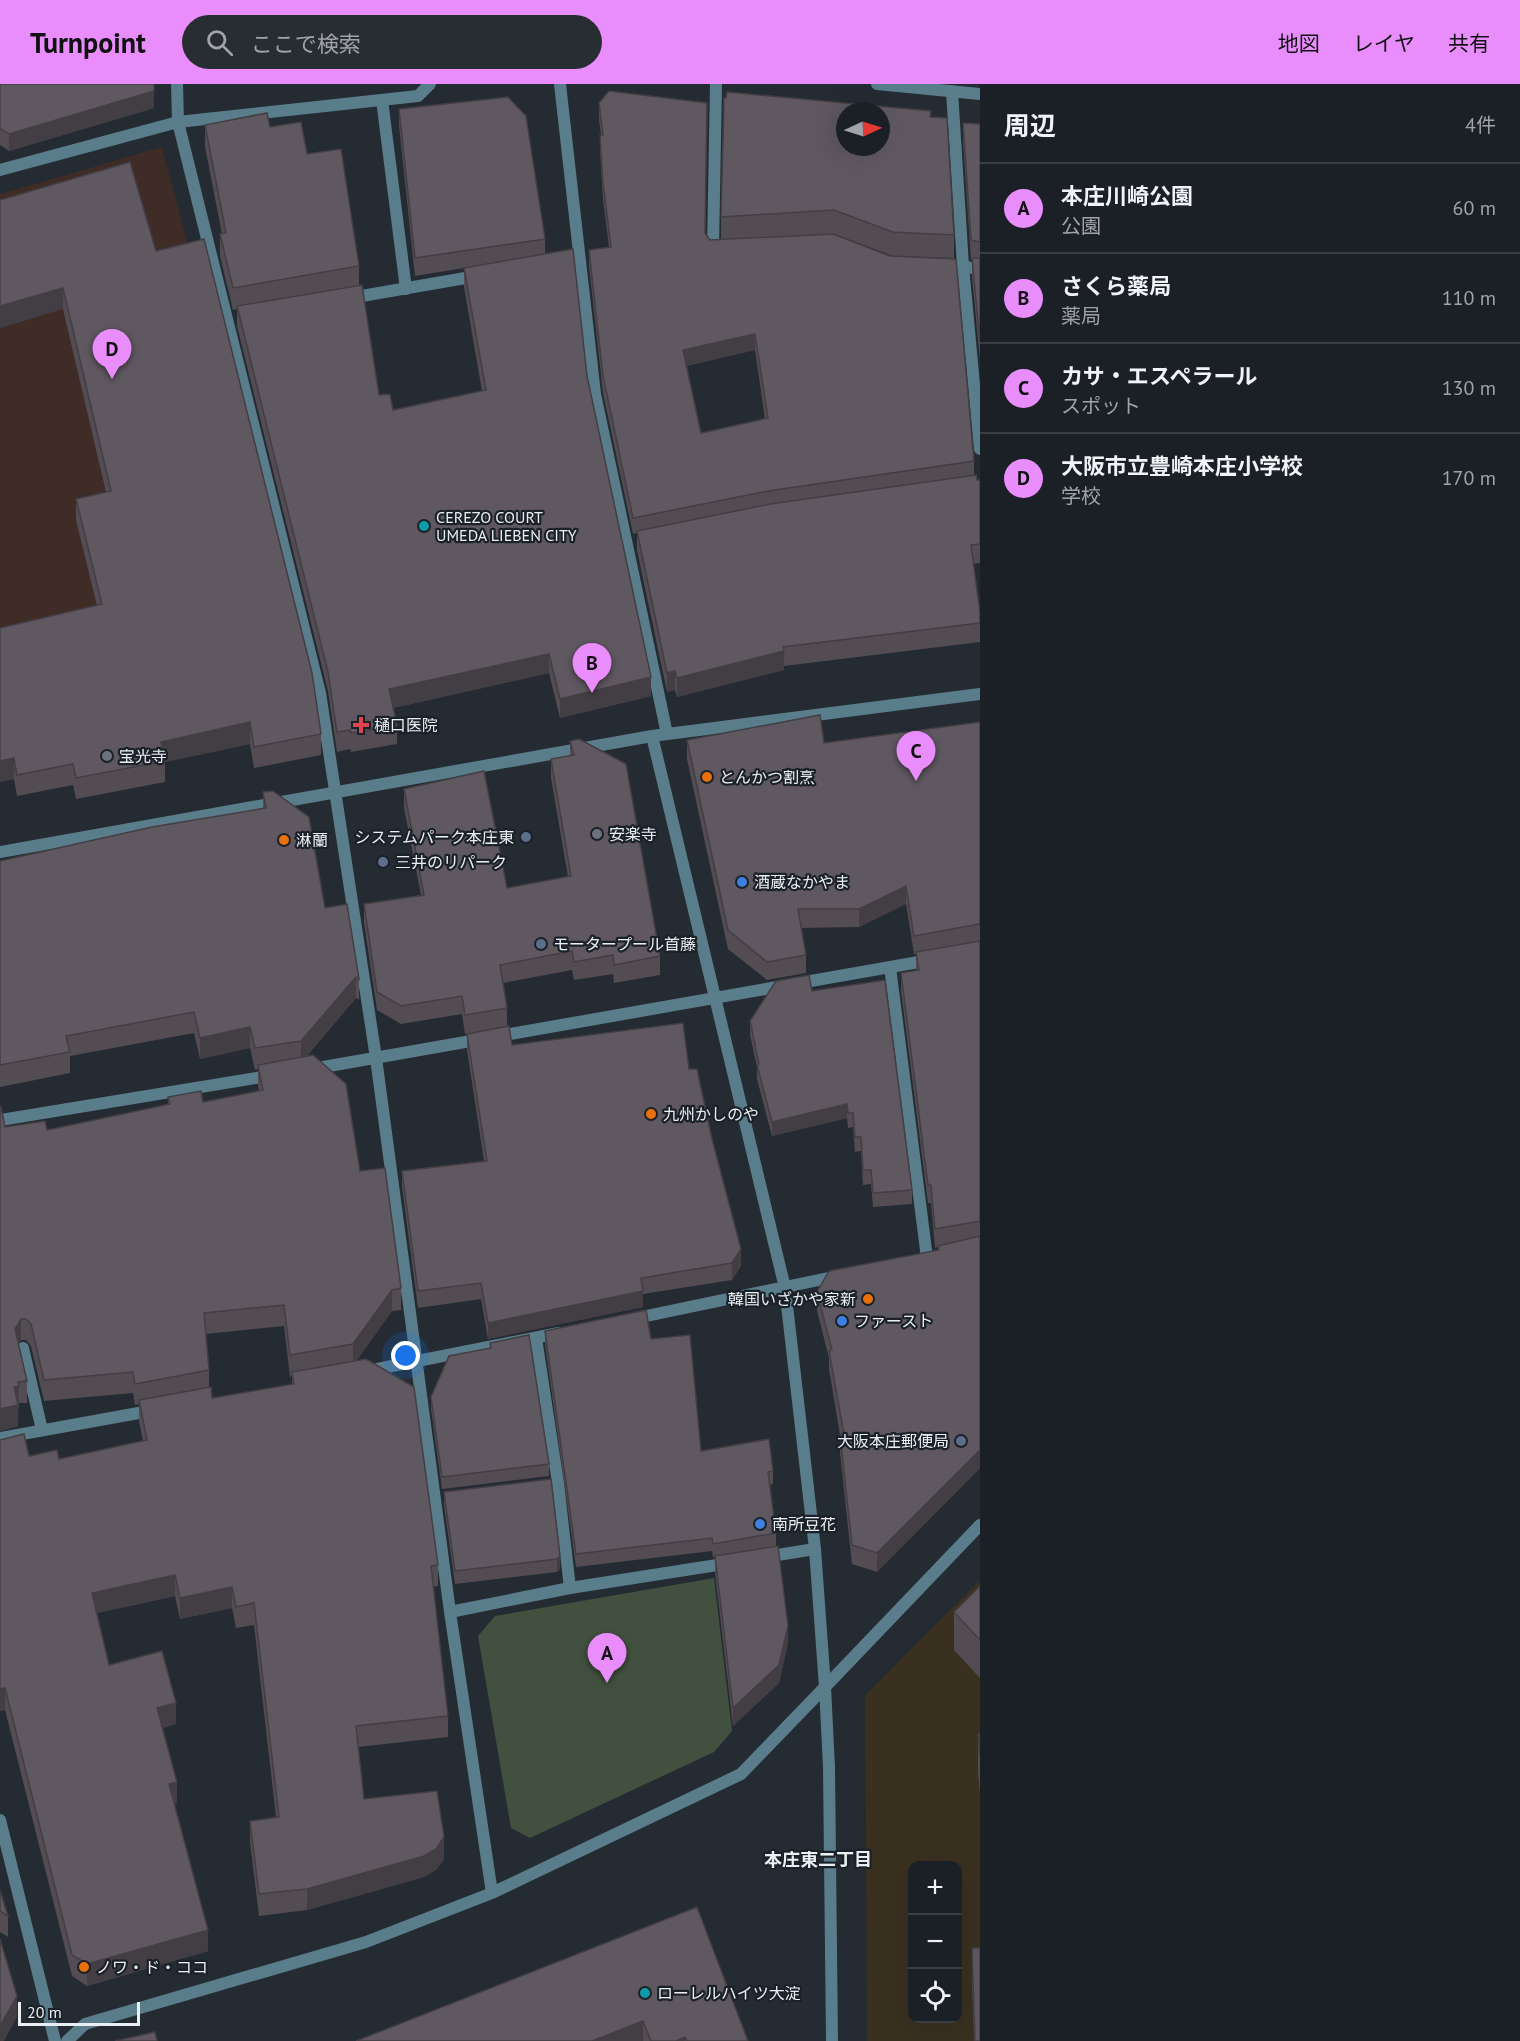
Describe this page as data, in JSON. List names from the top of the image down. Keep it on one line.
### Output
{"districts":["本庄東二丁目"],"places":{"other":["CEREZO COURT UMEDA LIEBEN CITY","宝光寺","とんかつ割烹","安楽寺","システムパーク本庄東","淋蘭","三井のリパーク","酒蔵なかやま","モータープール首藤","九州かしのや","韓国いざかや家新","ファースト","大阪本庄郵便局","南所豆花","ノワ・ド・ココ","ローレルハイツ大淀"],"health":["樋口医院"]},"scale_bar":"20 m","north":"right","page":{"header":"Turnpoint","search":"ここで検索","nav":["地図","レイヤ","共有"],"heading":["周辺","4件"],"list":[{"mark":"A","name":"本庄川崎公園","note":"公園","value":"60 m"},{"mark":"B","name":"さくら薬局","note":"薬局","value":"110 m"},{"mark":"C","name":"カサ・エスペラール","note":"スポット","value":"130 m"},{"mark":"D","name":"大阪市立豊崎本庄小学校","note":"学校","value":"170 m"}],"pins":["D","B","C","A"],"map_buttons":["+","−"],"scale":"20 m"}}
